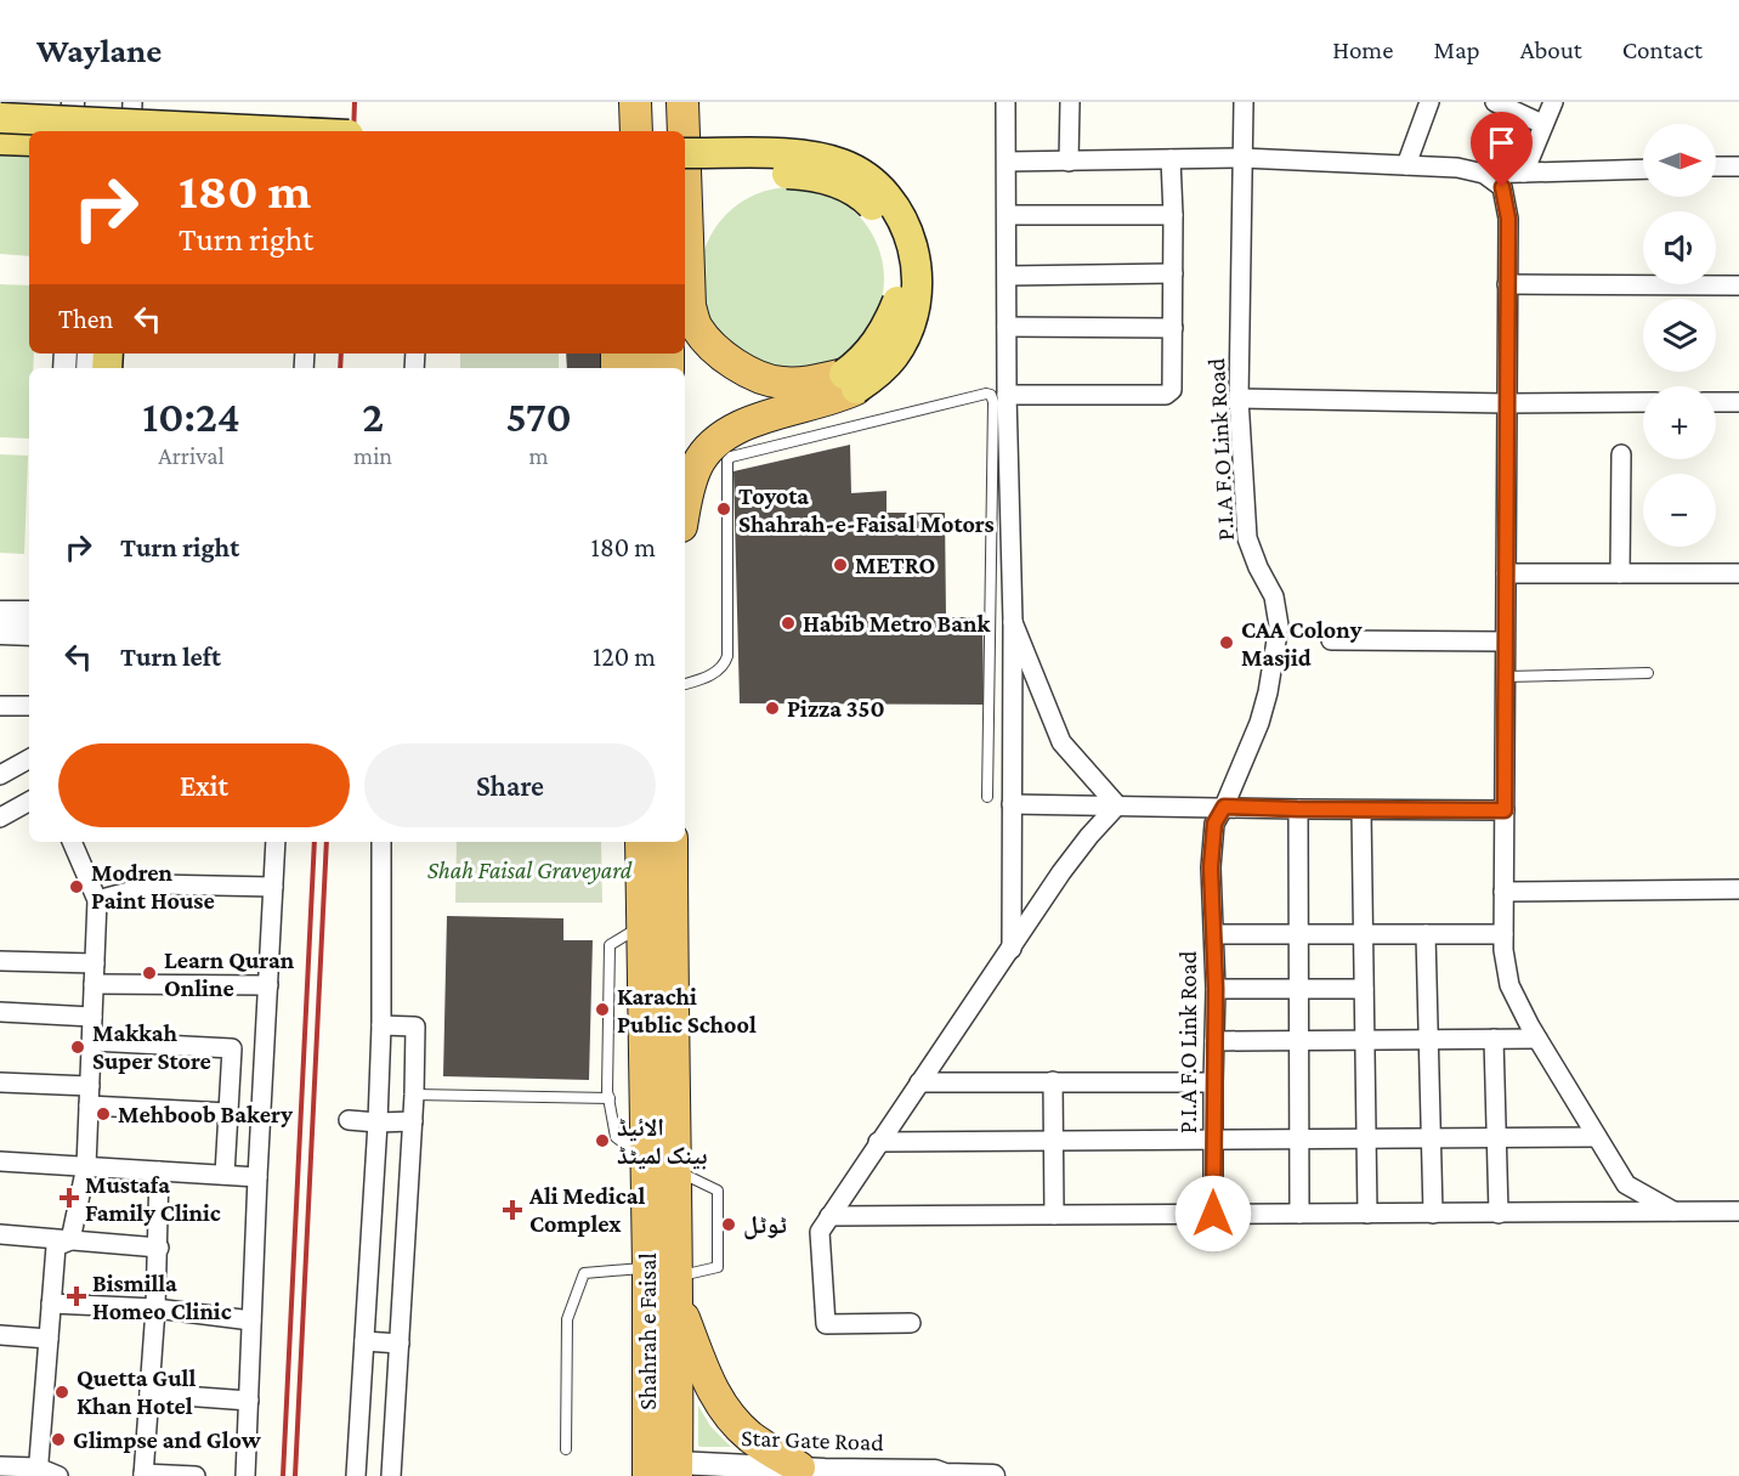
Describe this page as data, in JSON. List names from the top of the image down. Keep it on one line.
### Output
{"streets":{"highway":["Shahrah e Faisal"],"street":["P.I.A F.O Link Road","Star Gate Road"]},"crossings":[["Shahrah e Faisal","Star Gate Road"]],"parks":["Shah Faisal Graveyard"],"places":{"other":["Toyota Shahrah-e-Faisal Motors","METRO","Habib Metro Bank","CAA Colony Masjid","Pizza 350","Modren Paint House","Learn Quran Online","Karachi Public School","Makkah Super Store","Mehboob Bakery","الائیڈ بینک لمیٹڈ","ٹوٹل","Quetta Gull Khan Hotel","Glimpse and Glow"],"health":["Mustafa Family Clinic","Ali Medical Complex","Bismilla Homeo Clinic"]},"north":"right","page":{"header":"Waylane","nav":["Home","Map","About","Contact"],"map_buttons":["+","−"],"turn":["180 m","Turn right"],"then":"Then","eta":["10:24","Arrival","2","min","570","m"],"list":[{"name":"Turn right","value":"180 m"},{"name":"Turn left","value":"120 m"}],"buttons":["Exit","Share"]}}
